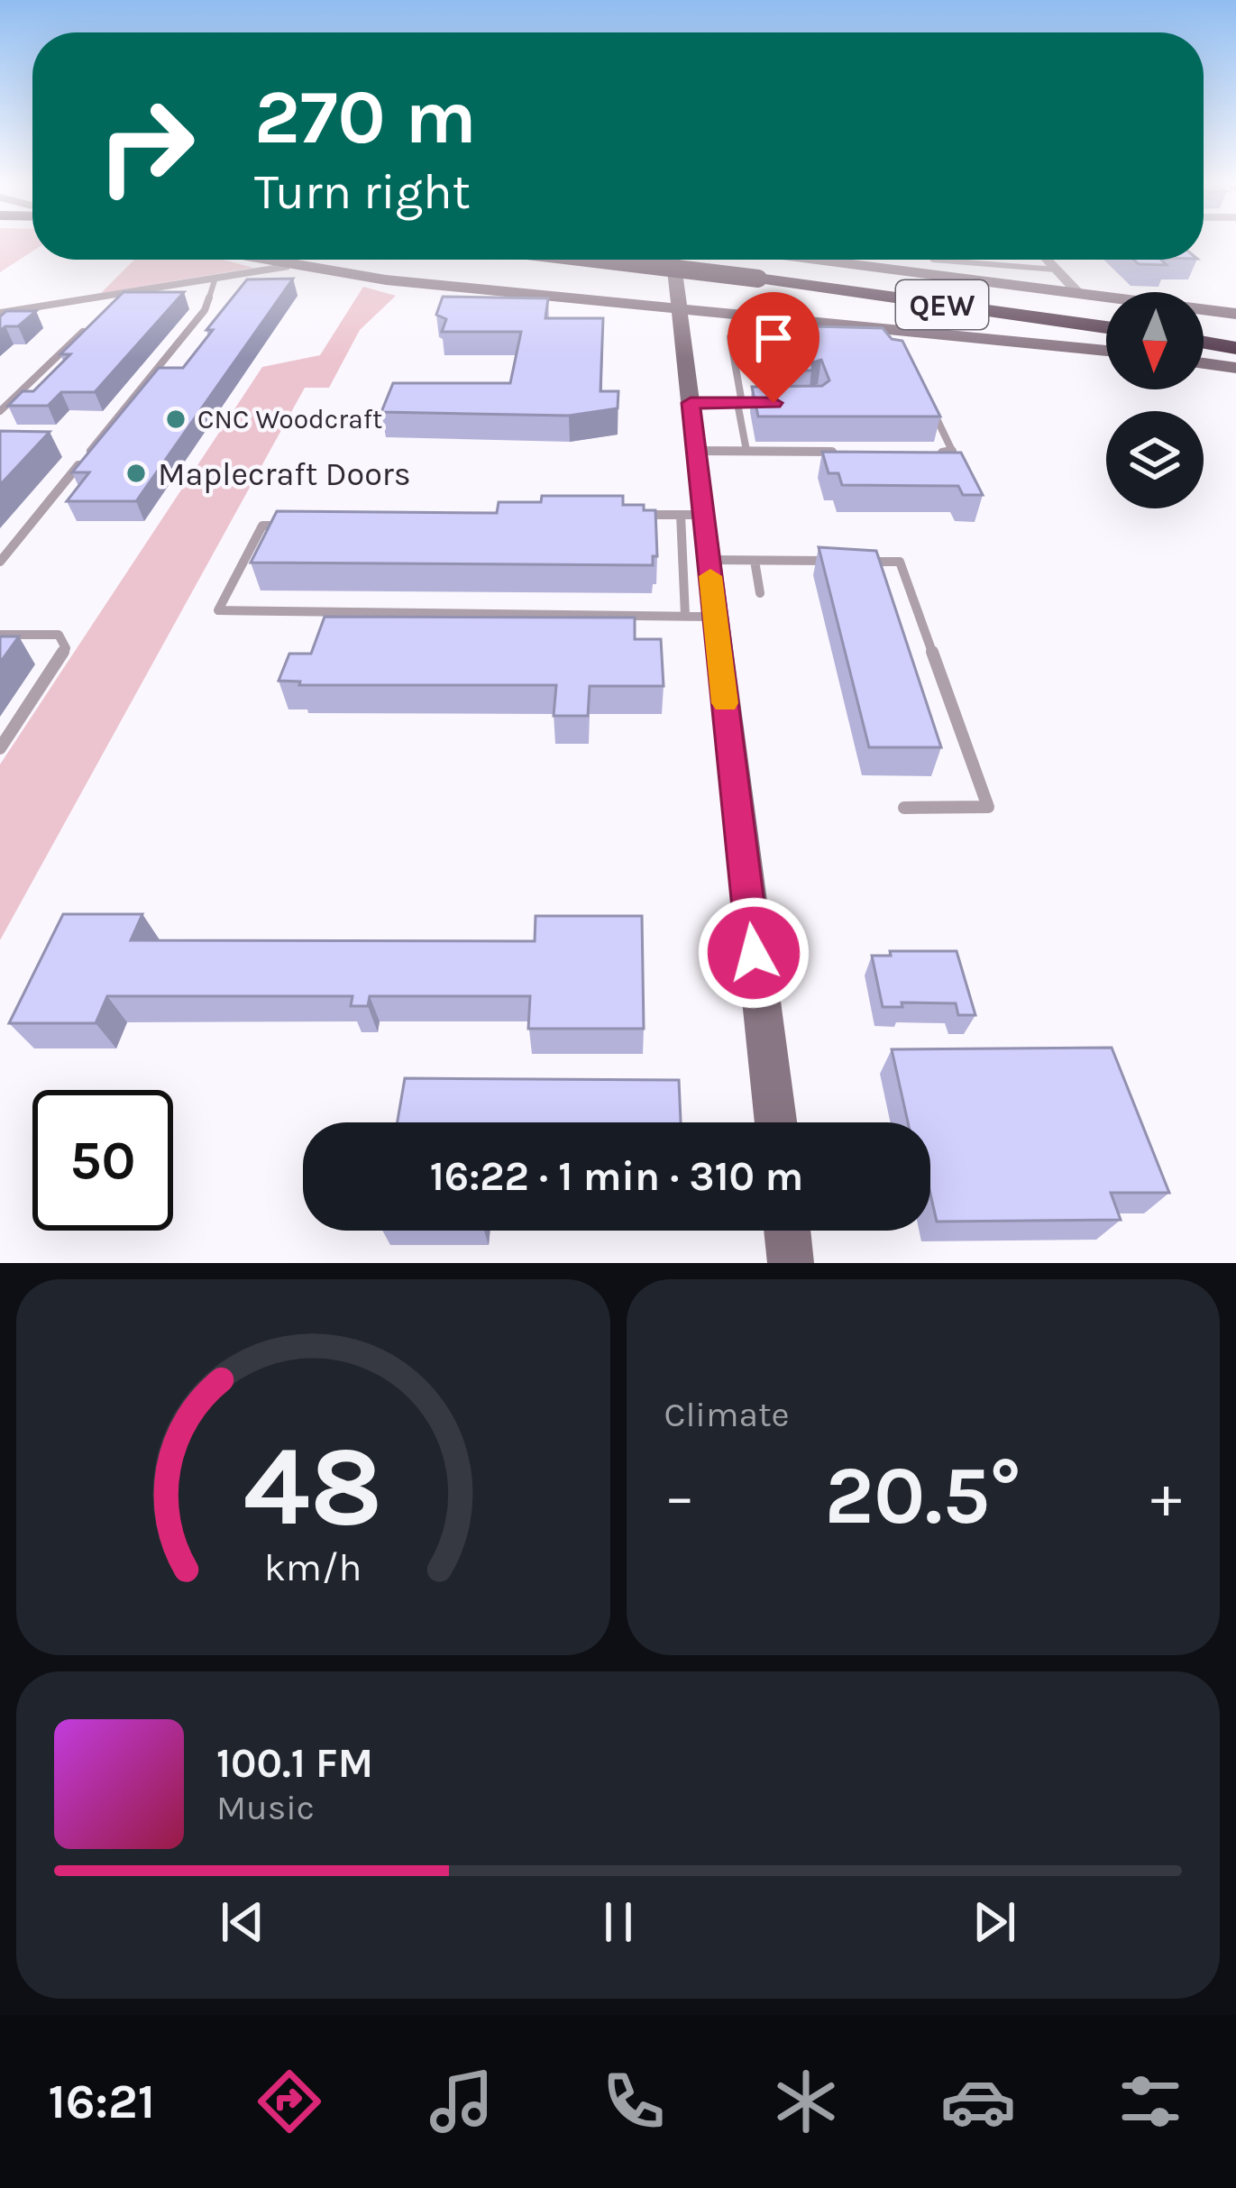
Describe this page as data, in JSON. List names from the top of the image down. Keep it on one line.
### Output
{"streets":{"highway":["QEW"]},"places":["CNC Woodcraft","Maplecraft Doors"],"north":"bottom","page":{"turn":["270 m","Turn right"],"limit":"50","trip":"16:22 · 1 min · 310 m","tile":"Climate","heat":["−","20.5°","+"],"song":["100.1 FM","Music"],"tabs":"16:21","gauge":["48","km/h"]}}
